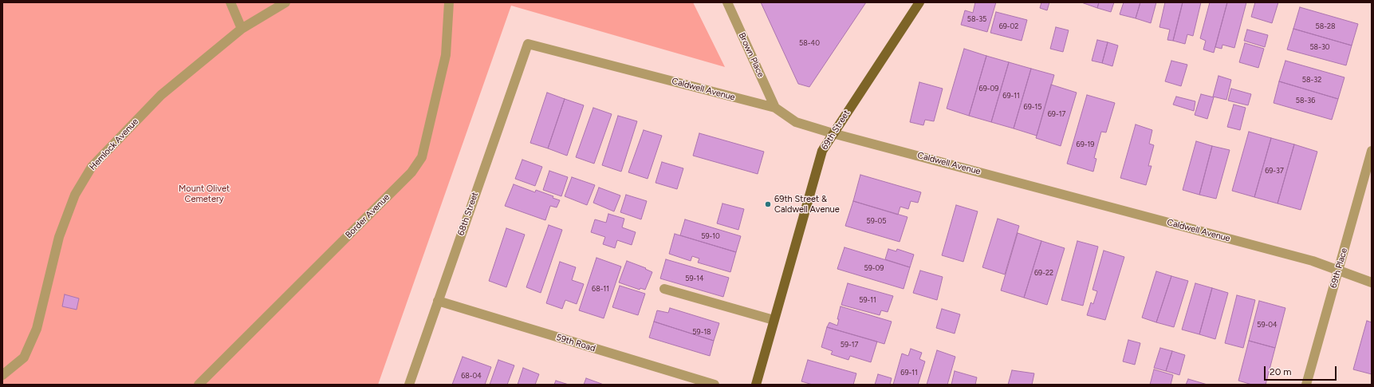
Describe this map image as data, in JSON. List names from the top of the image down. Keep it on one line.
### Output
{"streets":{"main road":["69th Street"],"street":["Brown Place","Caldwell Avenue","Hemlock Avenue","68th Street","Border Avenue","69th Place","59th Road"]},"crossings":[["Brown Place","Caldwell Avenue"],["Caldwell Avenue","69th Street"],["Caldwell Avenue","68th Street"],["Caldwell Avenue","69th Place"],["68th Street","59th Road"]],"parks":["Mount Olivet Cemetery"],"places":["69th Street & Caldwell Avenue"],"house_numbers":["58-35","69-02","58-28","58-40","58-30","58-32","69-09","69-11","58-36","69-15","69-17","69-19","69-37","59-05","59-10","59-09","69-22","59-14","68-11","59-11","59-04","59-18","59-17","69-11","68-04"],"scale_bar":"20 m"}
